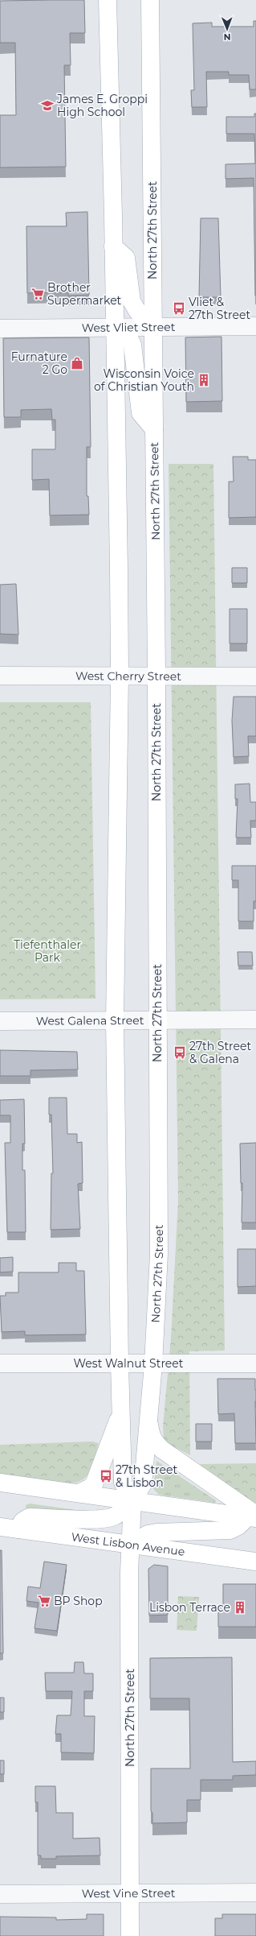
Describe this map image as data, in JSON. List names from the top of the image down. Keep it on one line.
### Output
{"streets":{"main road":["North 27th Street","West Lisbon Avenue"],"street":["West Vliet Street","West Cherry Street","West Galena Street","West Walnut Street","West Vine Street"]},"crossings":[["North 27th Street","West Vliet Street"],["North 27th Street","West Cherry Street"],["North 27th Street","West Galena Street"],["North 27th Street","West Walnut Street"],["North 27th Street","West Lisbon Avenue"],["North 27th Street","West Vine Street"]],"parks":["Tiefenthaler Park"],"places":{"school or university":["James E. Groppi High School"],"supermarket":["Brother Supermarket","BP Shop"],"bus stop":["Vliet & 27th Street","27th Street & Galena","27th Street & Lisbon"],"shop":["Furnature 2 Go"],"building":["Wisconsin Voice of Christian Youth","Lisbon Terrace"]},"north":"bottom"}
